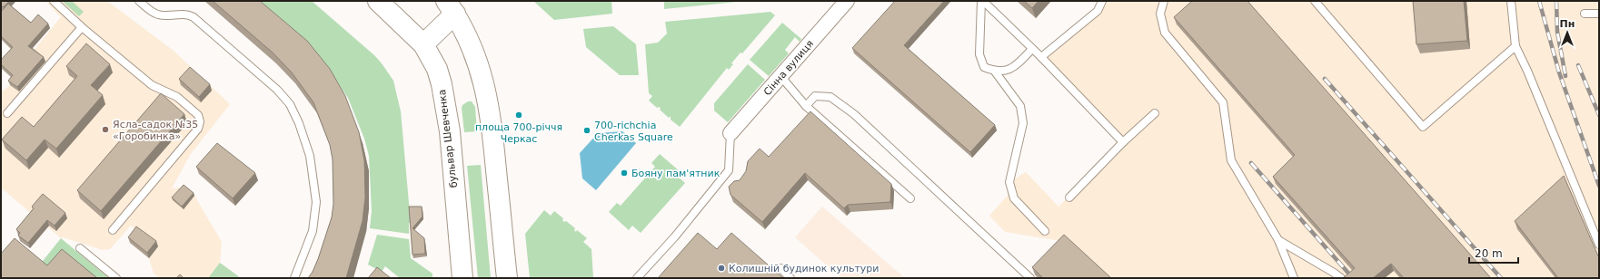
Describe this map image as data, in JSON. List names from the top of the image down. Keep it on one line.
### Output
{"streets":{"main road":["бульвар Шевченка"],"street":["Сінна вулиця"]},"places":["площа 700-річчя Черкас","Ясла-садок №35 «Горобинка»","700-richchia Cherkas Square","Бояну пам'ятник","Колишній будинок культури"],"scale_bar":"20 m","north":"top"}
